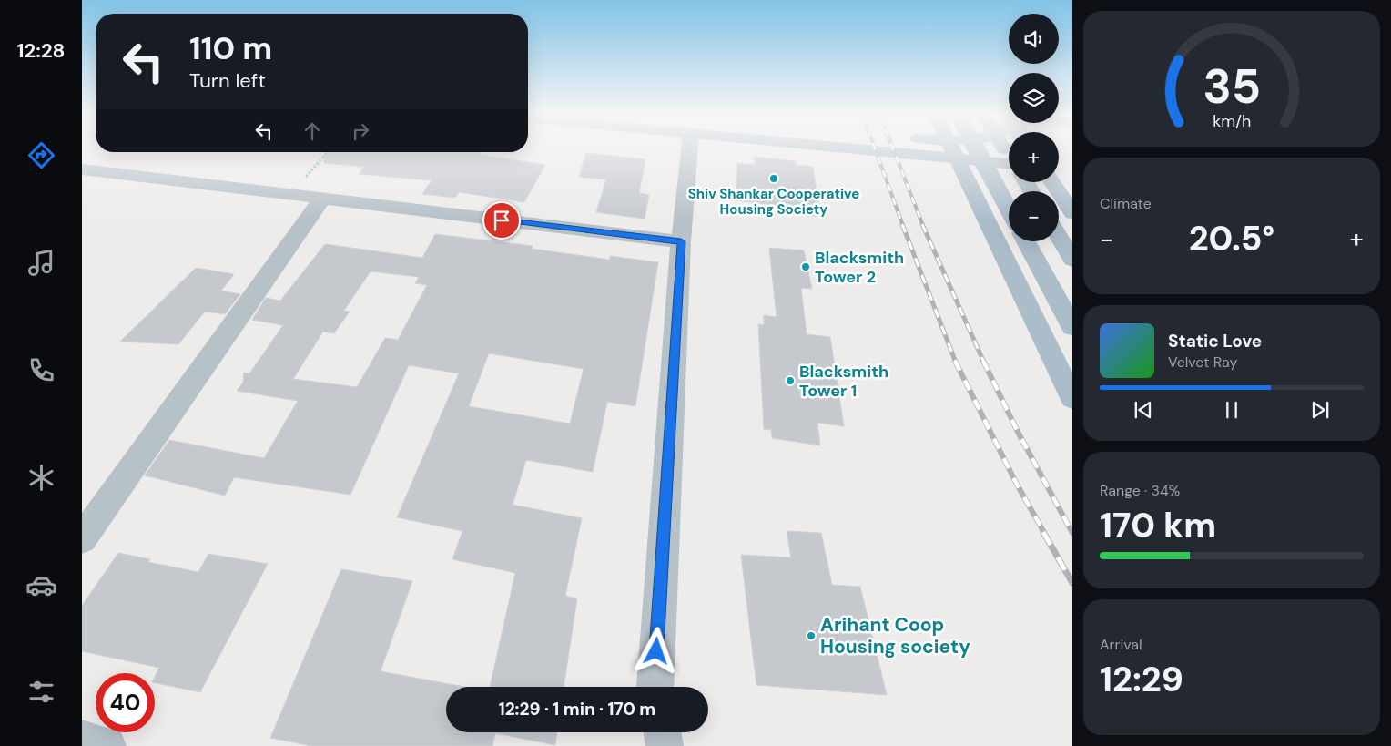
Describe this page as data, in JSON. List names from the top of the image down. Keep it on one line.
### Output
{"places":["Shiv Shankar Cooperative Housing Society","Blacksmith Tower 2","Blacksmith Tower 1","Arihant Coop Housing society"],"page":{"tabs":"12:28","map_buttons":["+","−"],"turn":["110 m","Turn left"],"tile":["Climate",["Range · 34%","170 km"],["Arrival","12:29"]],"heat":["−","20.5°","+"],"song":["Static Love","Velvet Ray"],"limit":"40","trip":"12:29 · 1 min · 170 m","gauge":["35","km/h"]}}
